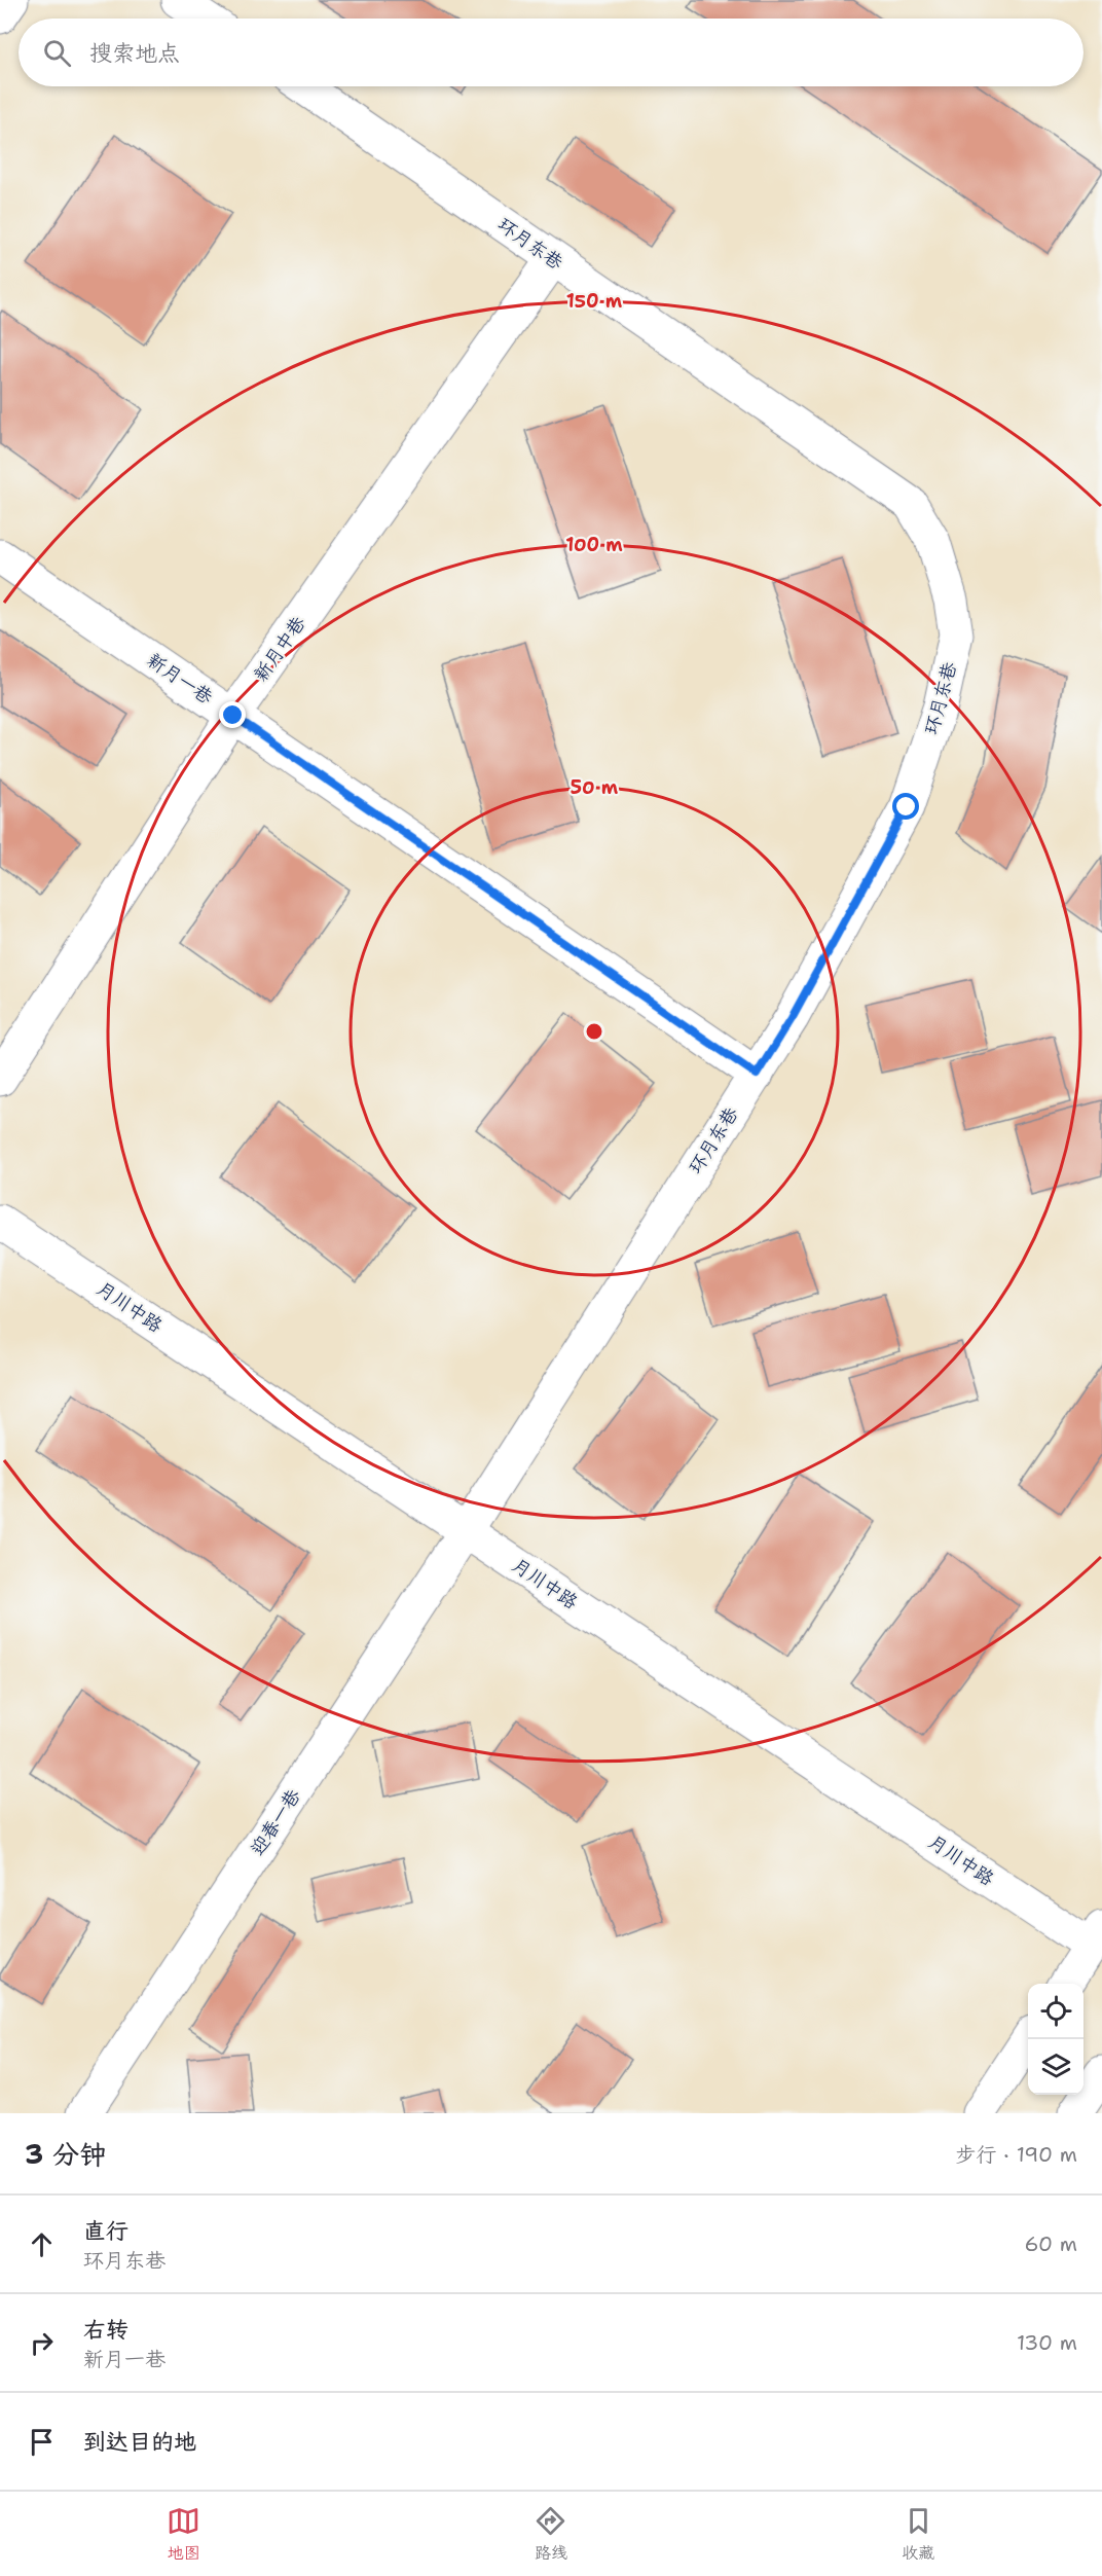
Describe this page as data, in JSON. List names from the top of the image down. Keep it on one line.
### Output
{"streets":{"main road":["环月东巷","新月中巷","新月一巷","月川中路","迎春一巷"]},"crossings":[["环月东巷","新月中巷"],["环月东巷","新月一巷"],["环月东巷","月川中路"],["环月东巷","迎春一巷"],["新月中巷","新月一巷"],["月川中路","迎春一巷"]],"page":{"search":"搜索地点","heading":["3 分钟","步行 · 190 m"],"list":[["直行","环月东巷","60 m"],["右转","新月一巷","130 m"],"到达目的地"],"nav":["地图","路线","收藏"]},"rings":["150 m","100 m","50 m"]}
